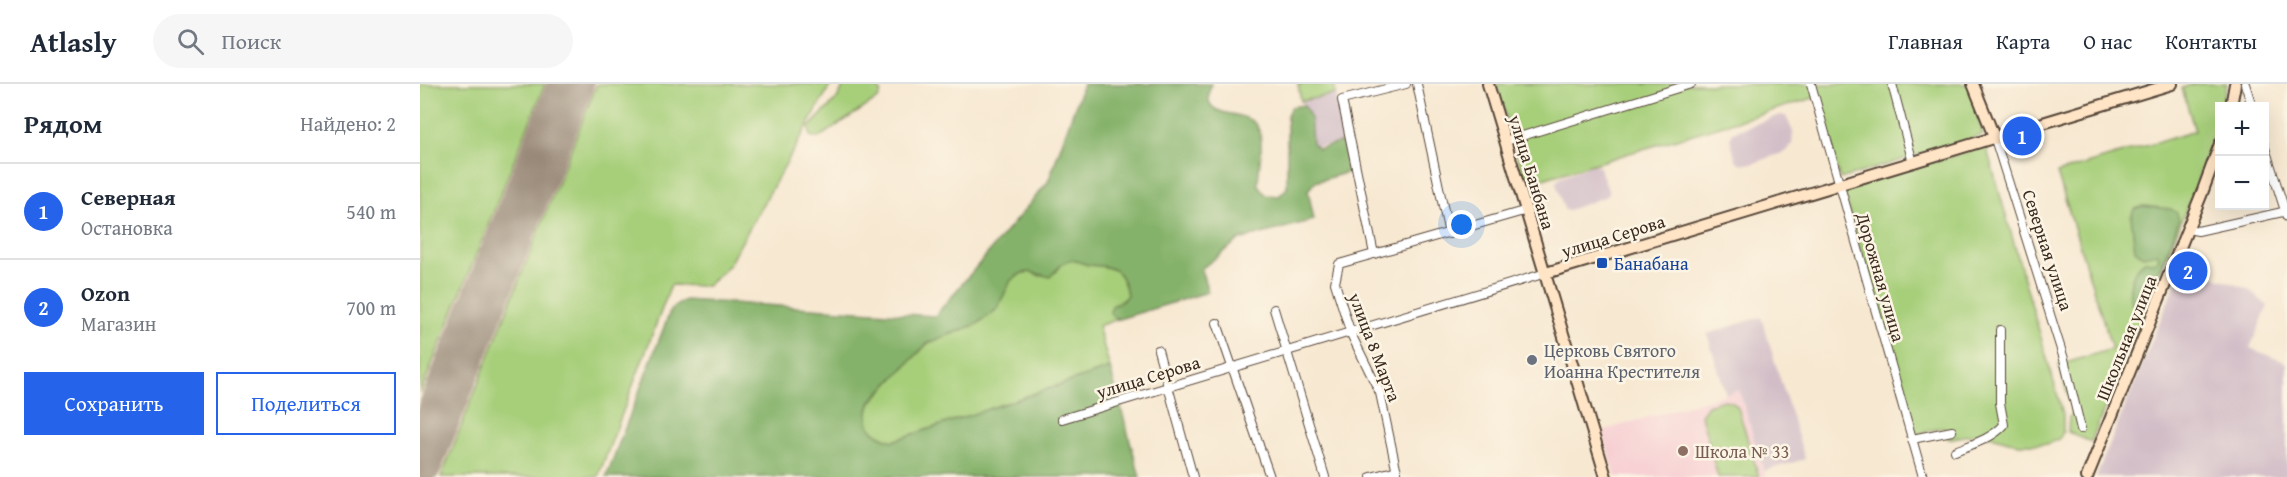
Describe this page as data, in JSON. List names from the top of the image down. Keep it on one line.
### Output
{"streets":{"street":["улица Банбана","улица Серова","Северная улица","Дорожная улица","Школьная улица","улица 8 Марта"]},"crossings":[["улица Банбана","улица Серова"],["улица Серова","Северная улица"],["улица Серова","Дорожная улица"],["улица Серова","улица 8 Марта"]],"places":{"transit":["Банабана"],"other":["Церковь Святого Иоанна Крестителя","Школа № 33"]},"page":{"header":"Atlasly","search":"Поиск","nav":["Главная","Карта","О нас","Контакты"],"heading":["Рядом","Найдено: 2"],"map_buttons":["+","−"],"pins":["1","2"],"list":[{"mark":"1","name":"Северная","note":"Остановка","value":"540 m"},{"mark":"2","name":"Ozon","note":"Магазин","value":"700 m"}],"buttons":["Сохранить","Поделиться"]}}
